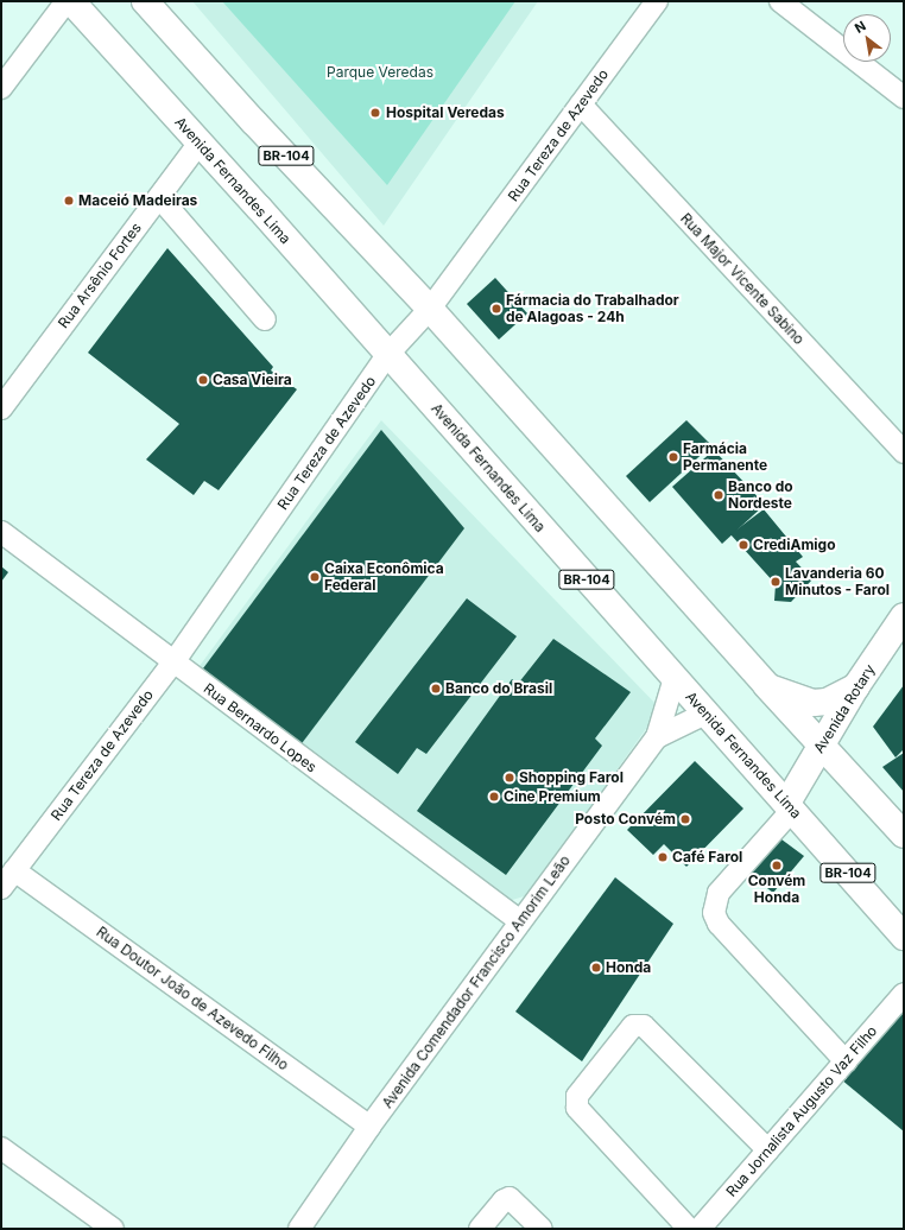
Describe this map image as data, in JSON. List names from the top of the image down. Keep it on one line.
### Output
{"streets":{"main road":["BR-104","Avenida Fernandes Lima","Avenida Rotary"],"street":["Rua Tereza de Azevedo","Rua Arsênio Fortes","Rua Major Vicente Sabino","Rua Bernardo Lopes","Avenida Comendador Francisco Amorim Leão","Rua Doutor João de Azevedo Filho","Rua Jornalista Augusto Vaz Filho"]},"crossings":[["Rua Tereza de Azevedo","BR-104"],["Rua Tereza de Azevedo","Avenida Fernandes Lima"],["Rua Tereza de Azevedo","Rua Major Vicente Sabino"],["Rua Tereza de Azevedo","Rua Bernardo Lopes"],["Rua Tereza de Azevedo","Rua Doutor João de Azevedo Filho"],["BR-104","Avenida Rotary"],["Avenida Fernandes Lima","Rua Arsênio Fortes"],["Avenida Fernandes Lima","Avenida Rotary"],["Avenida Fernandes Lima","Avenida Comendador Francisco Amorim Leão"],["Rua Bernardo Lopes","Avenida Comendador Francisco Amorim Leão"],["Avenida Comendador Francisco Amorim Leão","Rua Doutor João de Azevedo Filho"]],"parks":["Parque Veredas"],"places":["Hospital Veredas","Maceió Madeiras","Fármacia do Trabalhador de Alagoas - 24h","Casa Vieira","Farmácia Permanente","Banco do Nordeste","CrediAmigo","Caixa Econômica Federal","Lavanderia 60 Minutos - Farol","Banco do Brasil","Shopping Farol","Cine Premium","Posto Convém","Café Farol","Convém Honda","Honda"],"north":"top left"}
